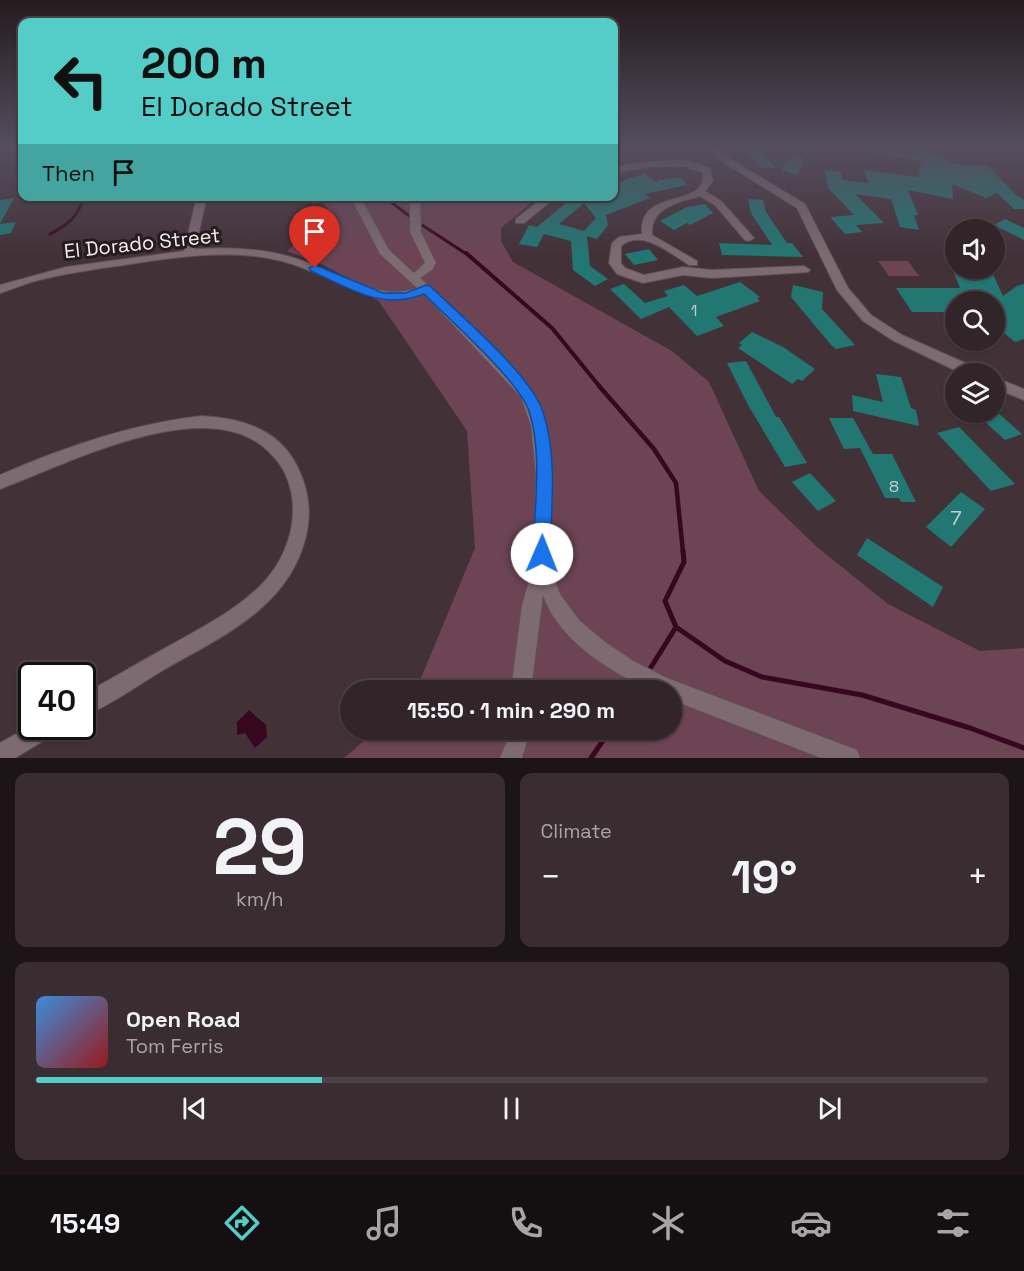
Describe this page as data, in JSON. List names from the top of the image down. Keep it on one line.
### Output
{"streets":{"street":["El Dorado Street"]},"house_numbers":["1","8","7"],"page":{"turn":["200 m","El Dorado Street"],"then":"Then","limit":"40","trip":"15:50 · 1 min · 290 m","tile":[["29","km/h"],"Climate"],"heat":["−","19°","+"],"song":["Open Road","Tom Ferris"],"tabs":"15:49"}}
